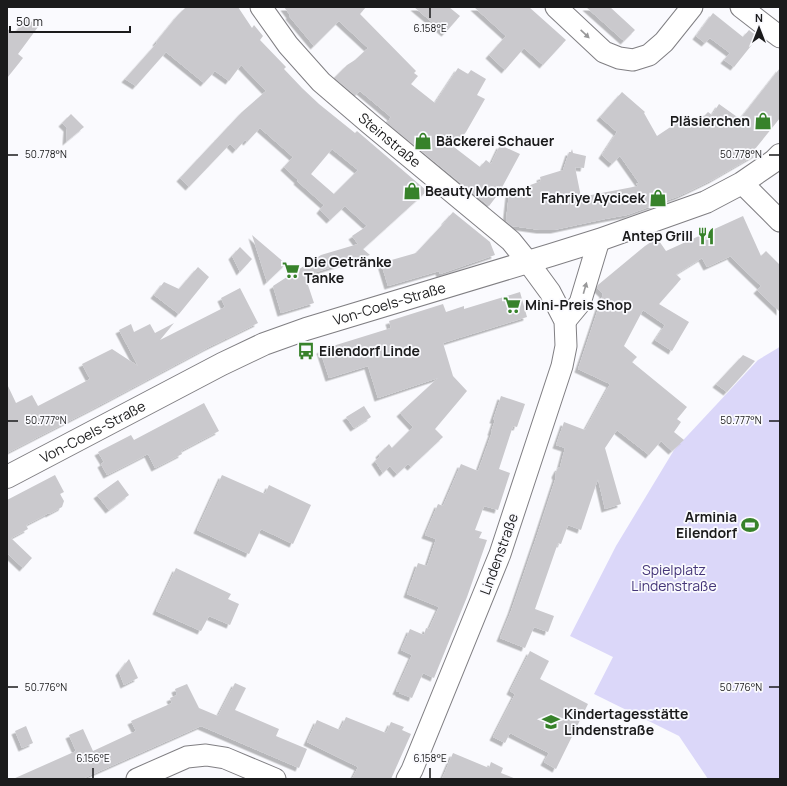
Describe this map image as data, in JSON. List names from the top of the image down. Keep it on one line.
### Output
{"streets":{"main road":["Von-Coels-Straße"],"street":["Steinstraße","Lindenstraße"]},"crossings":[["Steinstraße","Von-Coels-Straße"],["Steinstraße","Lindenstraße"],["Von-Coels-Straße","Lindenstraße"]],"parks":["Spielplatz Lindenstraße"],"places":{"shop":["Pläsierchen","Bäckerei Schauer","Beauty Moment","Fahriye Aycicek"],"restaurant":["Antep Grill"],"supermarket":["Die Getränke Tanke","Mini-Preis Shop"],"bus stop":["Eilendorf Linde"],"sports":["Arminia Eilendorf"],"school or university":["Kindertagesstätte Lindenstraße"]},"scale_bar":"50 m","north":"top","coordinates":["6.158°E","50.778°N","50.777°N","50.776°N","6.156°E"]}
